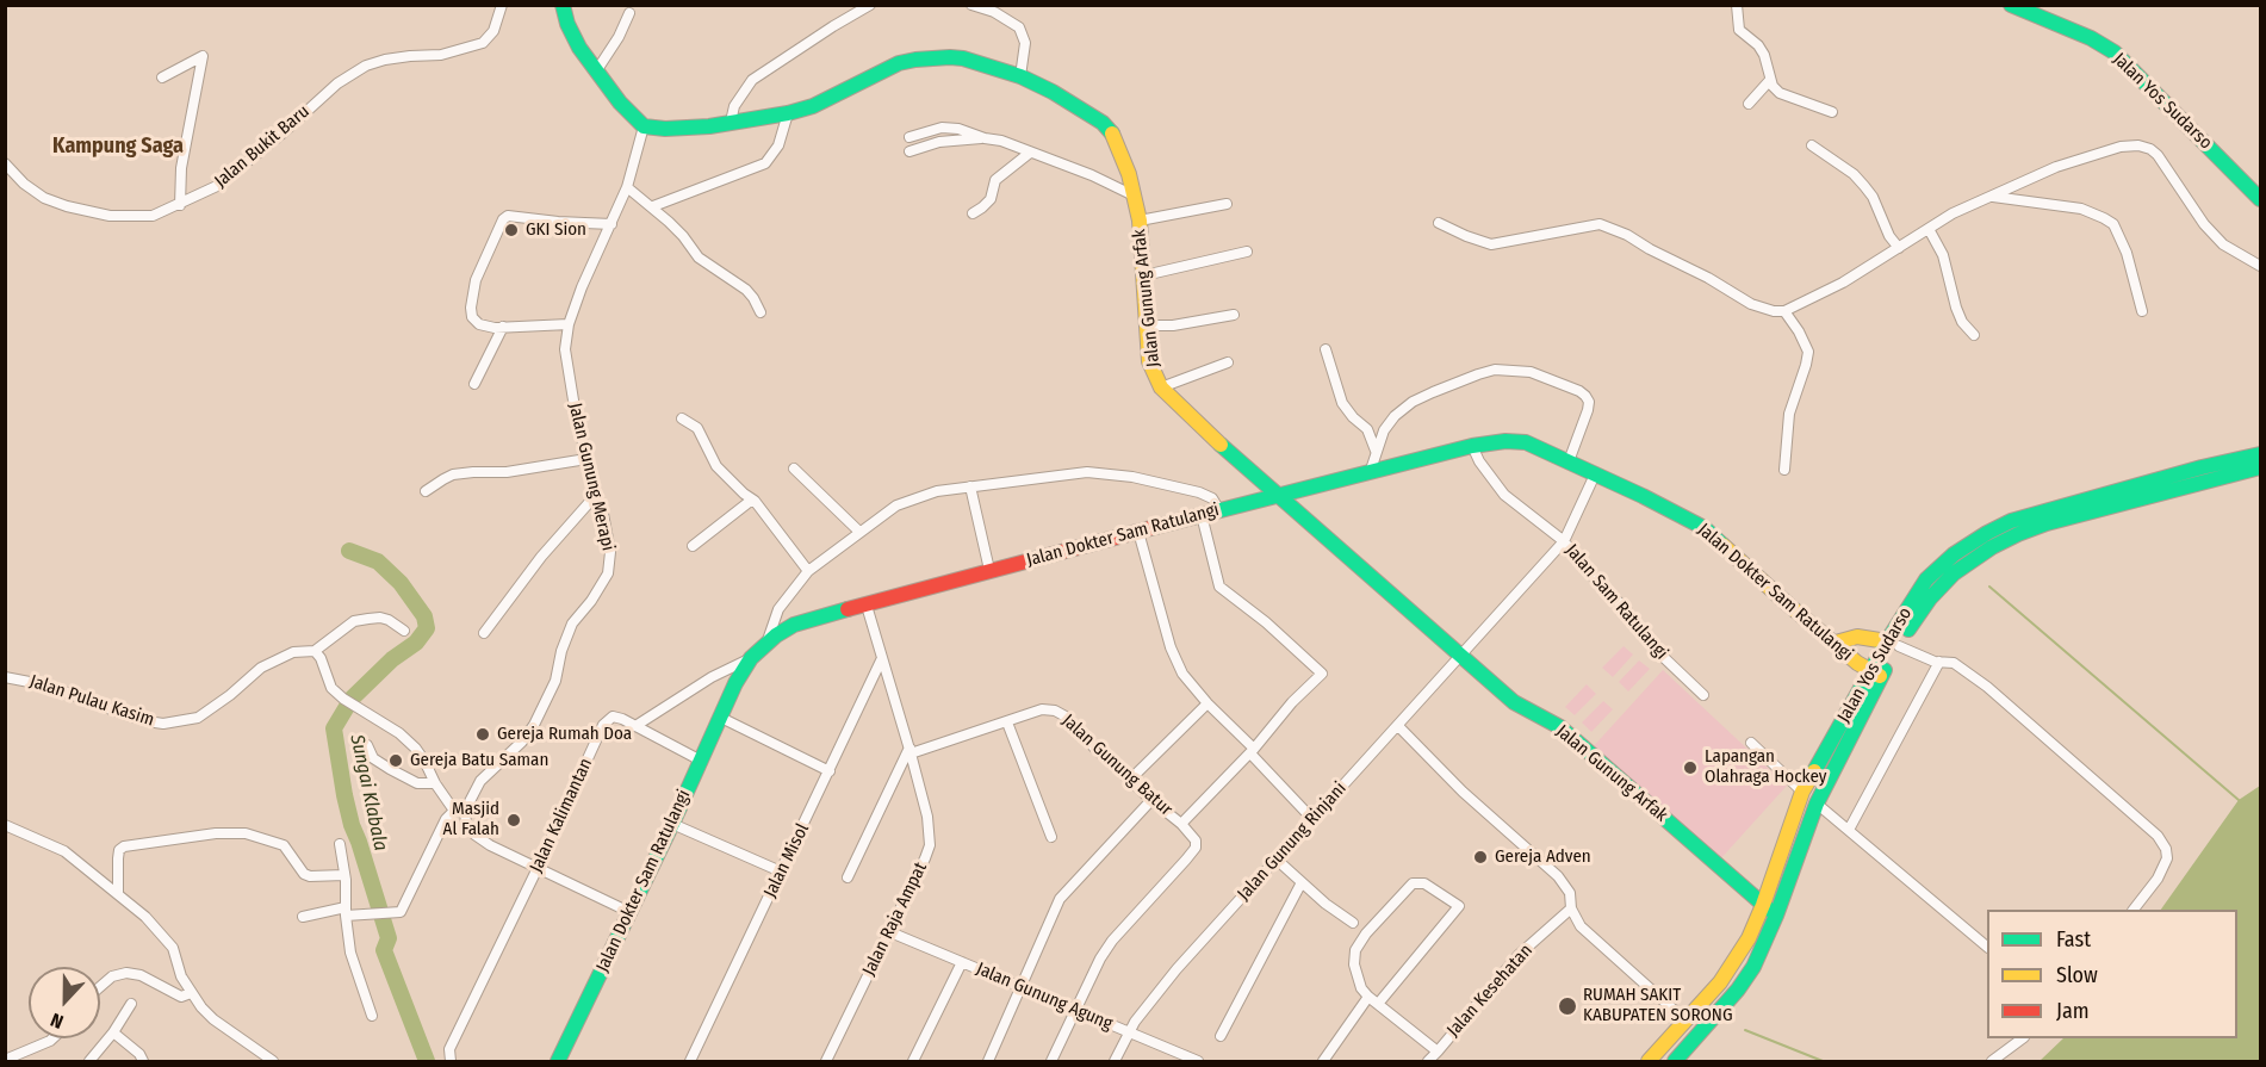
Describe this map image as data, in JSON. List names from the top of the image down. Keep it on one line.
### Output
{"streets":{"main road":["Jalan Yos Sudarso","Jalan Gunung Arfak","Jalan Dokter Sam Ratulangi"],"street":["Jalan Bukit Baru","Jalan Gunung Merapi","Jalan Sam Ratulangi","Jalan Pulau Kasim","Jalan Gunung Batur","Jalan Kalimantan","Jalan Gunung Rinjani","Jalan Misol","Jalan Raja Ampat","Jalan Kesehatan","Jalan Gunung Agung"]},"crossings":[["Jalan Yos Sudarso","Jalan Gunung Arfak"],["Jalan Yos Sudarso","Jalan Dokter Sam Ratulangi"],["Jalan Gunung Arfak","Jalan Gunung Merapi"],["Jalan Gunung Arfak","Jalan Dokter Sam Ratulangi"],["Jalan Gunung Arfak","Jalan Gunung Rinjani"],["Jalan Dokter Sam Ratulangi","Jalan Sam Ratulangi"],["Jalan Dokter Sam Ratulangi","Jalan Gunung Rinjani"],["Jalan Dokter Sam Ratulangi","Jalan Raja Ampat"],["Jalan Sam Ratulangi","Jalan Gunung Rinjani"],["Jalan Gunung Batur","Jalan Raja Ampat"],["Jalan Gunung Batur","Jalan Gunung Agung"],["Jalan Gunung Rinjani","Jalan Gunung Agung"],["Jalan Misol","Jalan Raja Ampat"],["Jalan Raja Ampat","Jalan Gunung Agung"]],"districts":["Kampung Saga"],"water":["Sungai Klabala"],"places":["GKI Sion","Gereja Rumah Doa","Gereja Batu Saman","Lapangan Olahraga Hockey","Masjid Al Falah","Gereja Adven","RUMAH SAKIT KABUPATEN SORONG"],"legend":["Fast","Slow","Jam"],"north":"bottom"}
